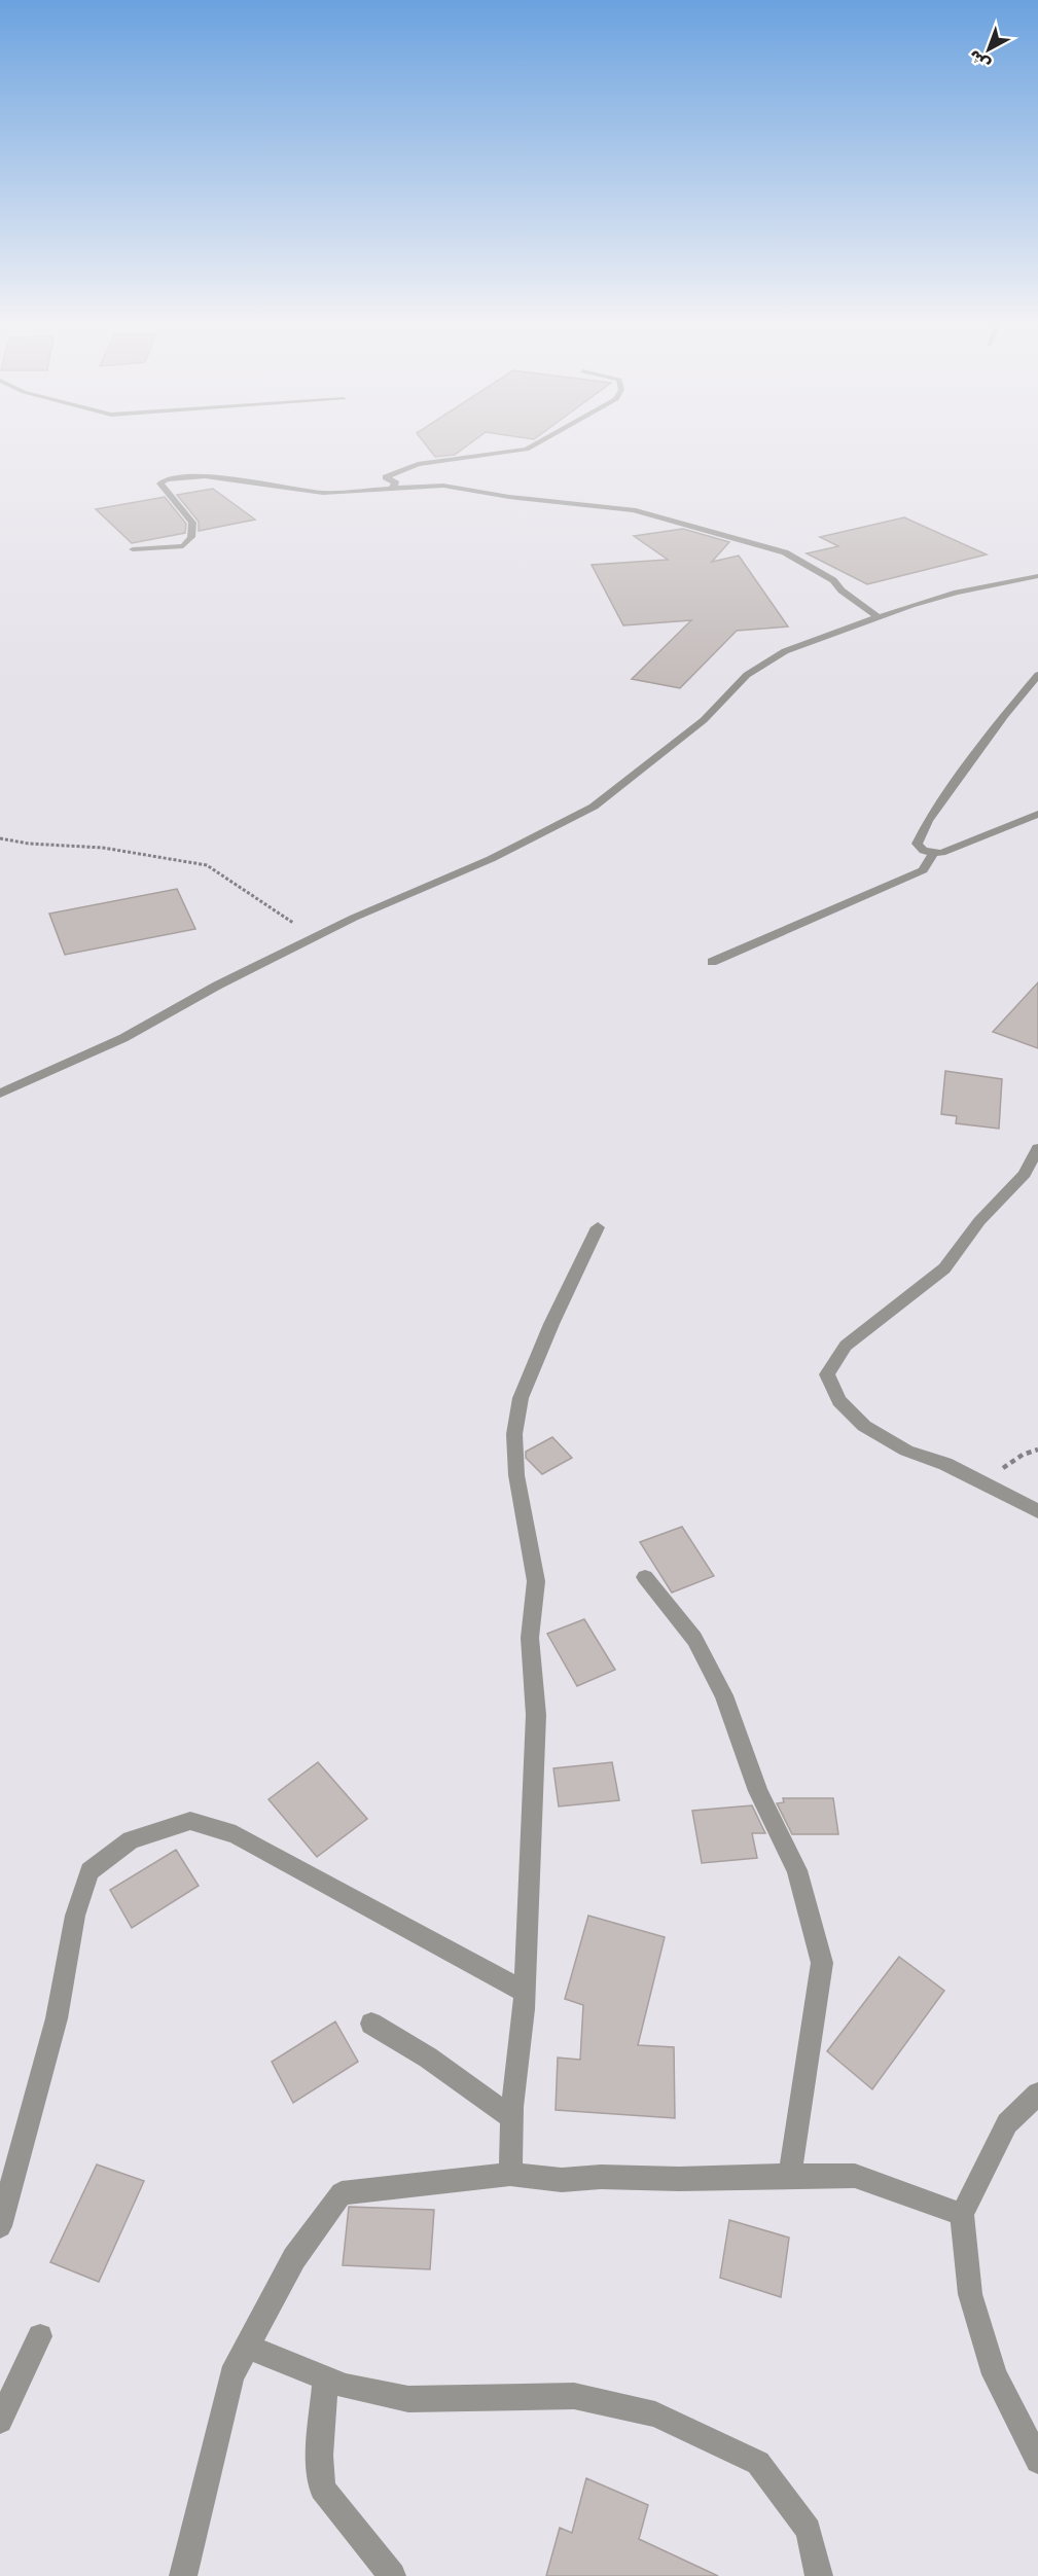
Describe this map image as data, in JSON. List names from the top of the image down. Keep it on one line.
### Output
{"north":"bottom left"}
